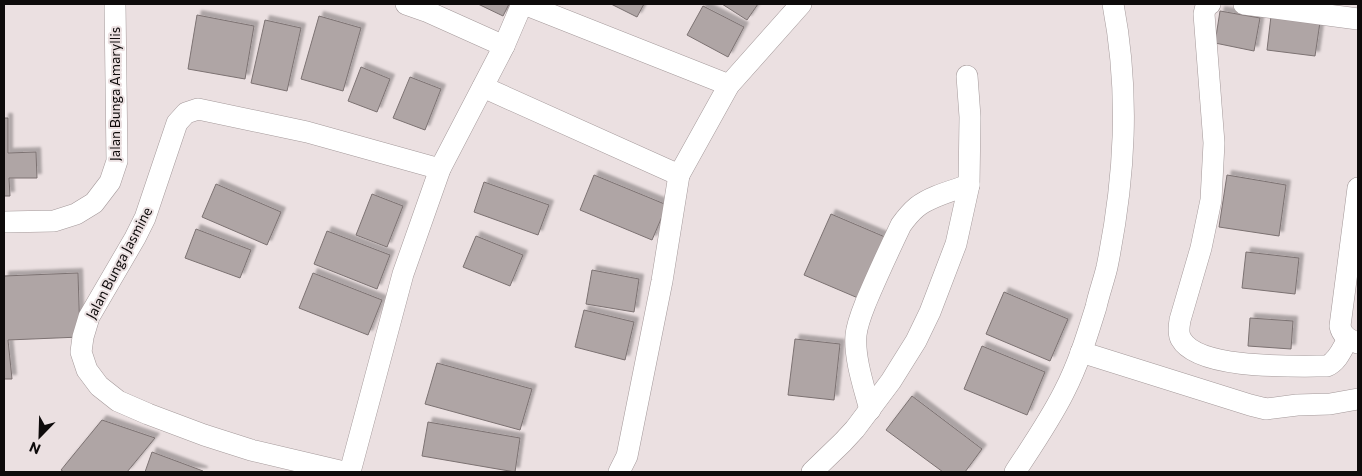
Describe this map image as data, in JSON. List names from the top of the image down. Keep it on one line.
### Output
{"streets":{"street":["Jalan Bunga Amaryllis","Jalan Bunga Jasmine"]},"north":"bottom left"}
